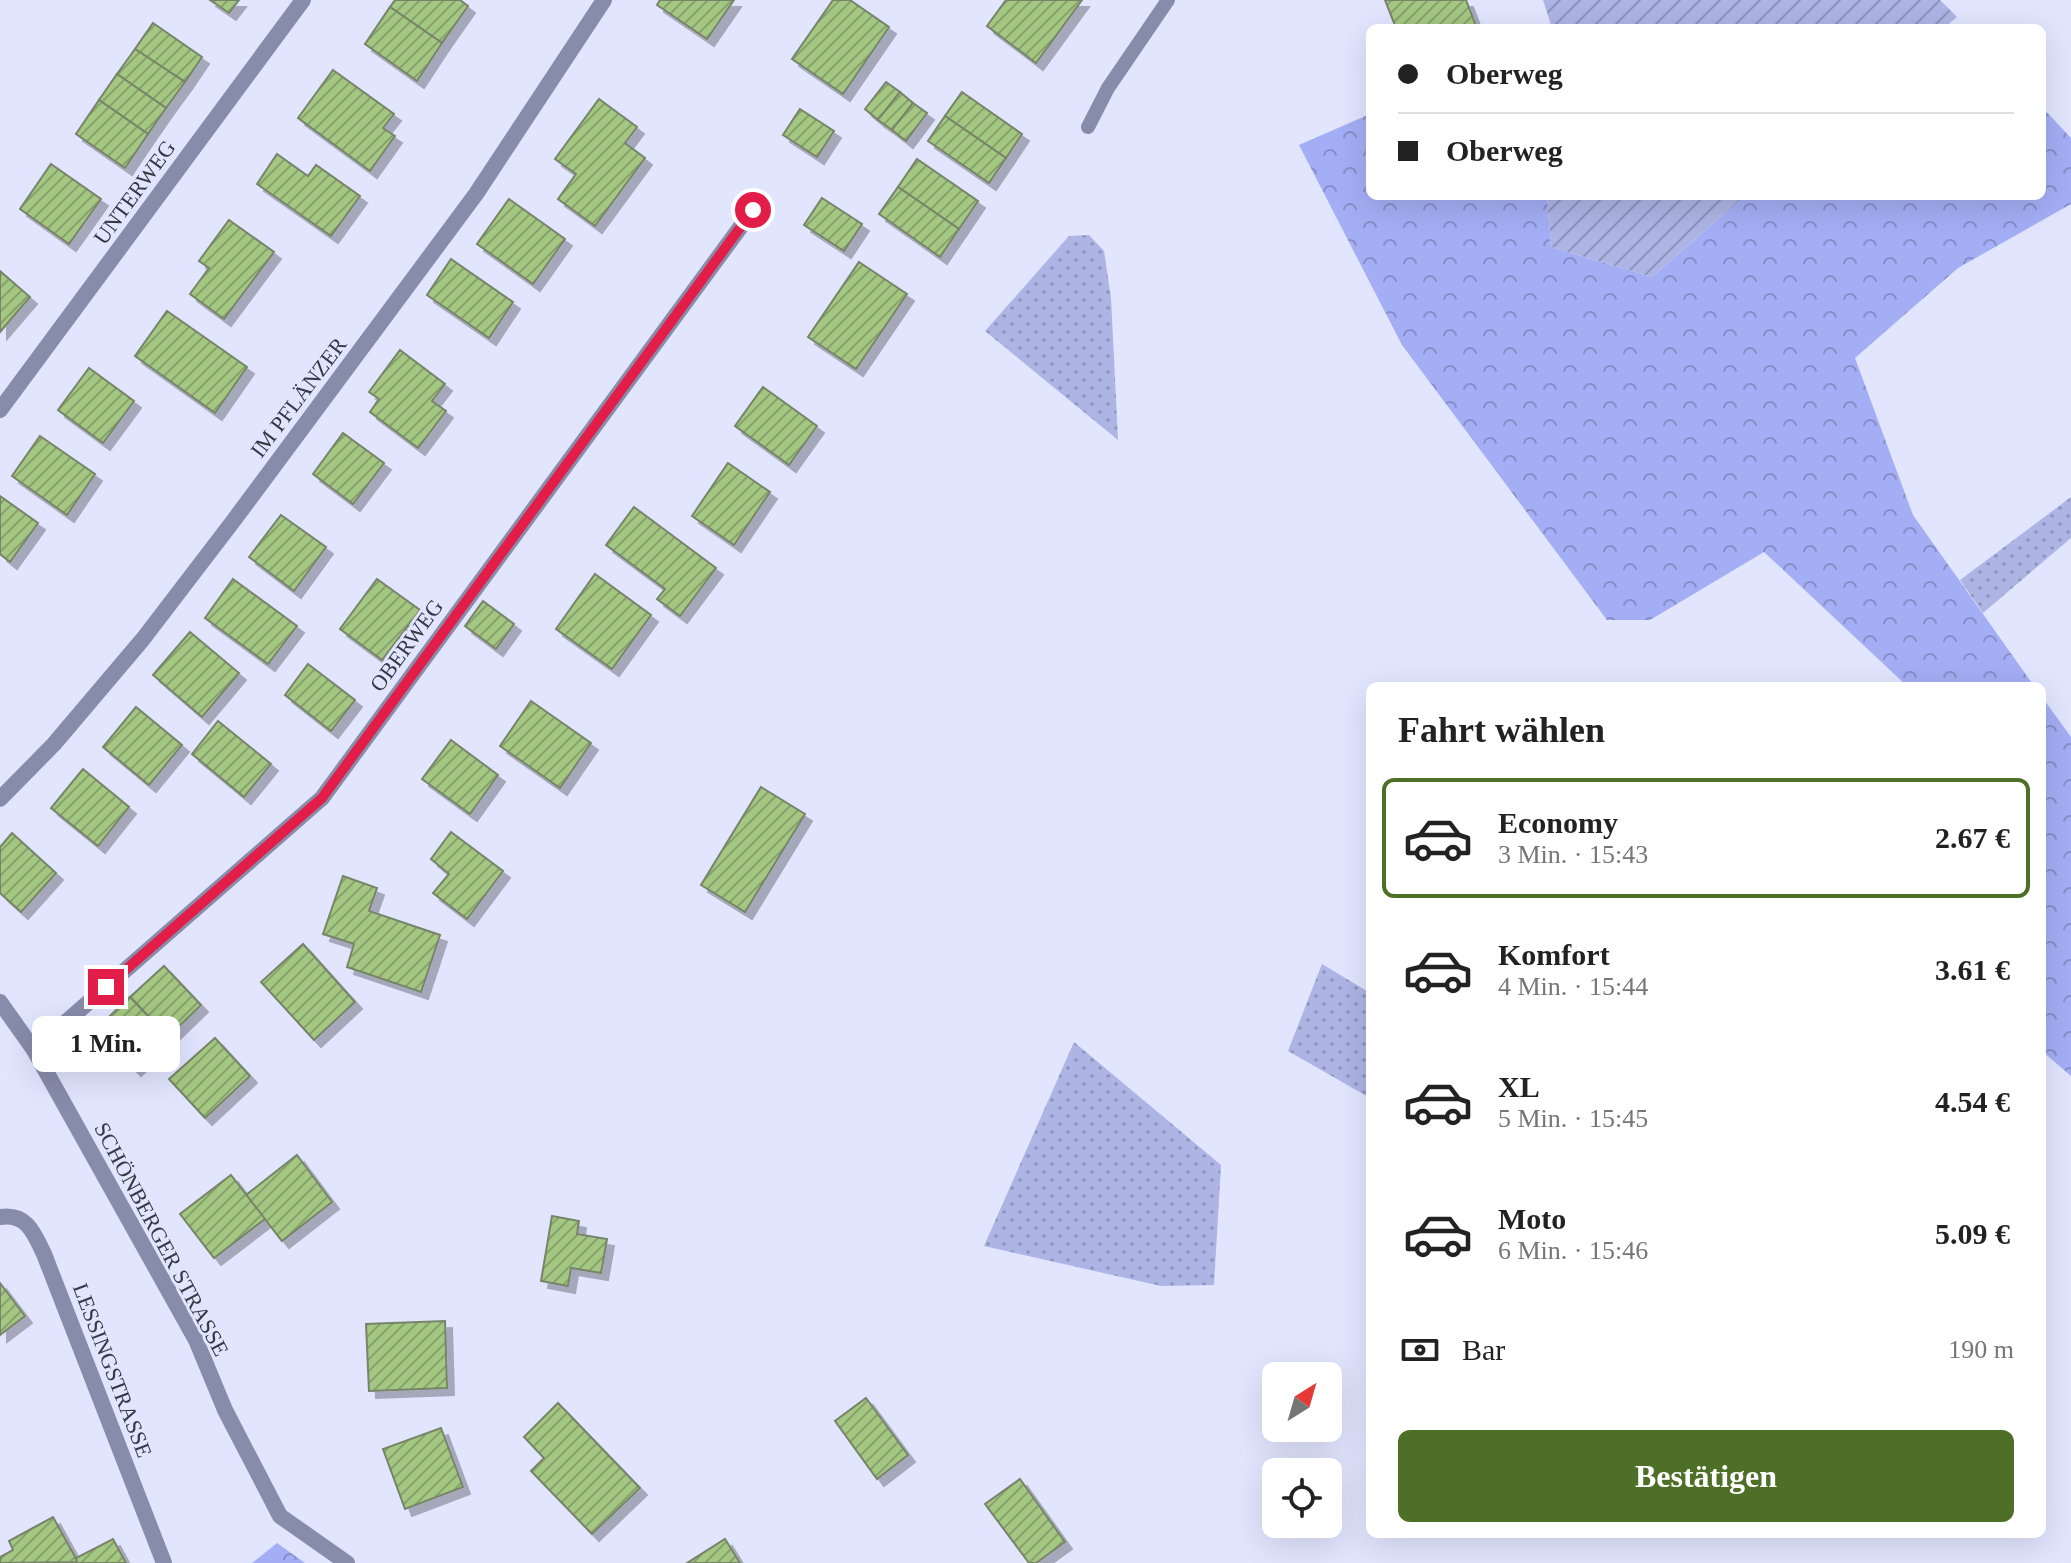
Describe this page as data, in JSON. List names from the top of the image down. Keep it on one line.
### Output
{"streets":{"street":["UNTERWEG","IM PFLÄNZER","OBERWEG","SCHÖNBERGER STRASSE","LESSINGSTRASSE"]},"crossings":[["OBERWEG","SCHÖNBERGER STRASSE"]],"north":"top right","page":{"banner":["Oberweg","Oberweg"],"heading":"Fahrt wählen","list":[{"name":"Economy","note":"3 Min. · 15:43","value":"2.67 €"},{"name":"Komfort","note":"4 Min. · 15:44","value":"3.61 €"},{"name":"XL","note":"5 Min. · 15:45","value":"4.54 €"},{"name":"Moto","note":"6 Min. · 15:46","value":"5.09 €"}],"bubble":"1 Min.","pay":["Bar","190 m"],"buttons":"Bestätigen"}}
